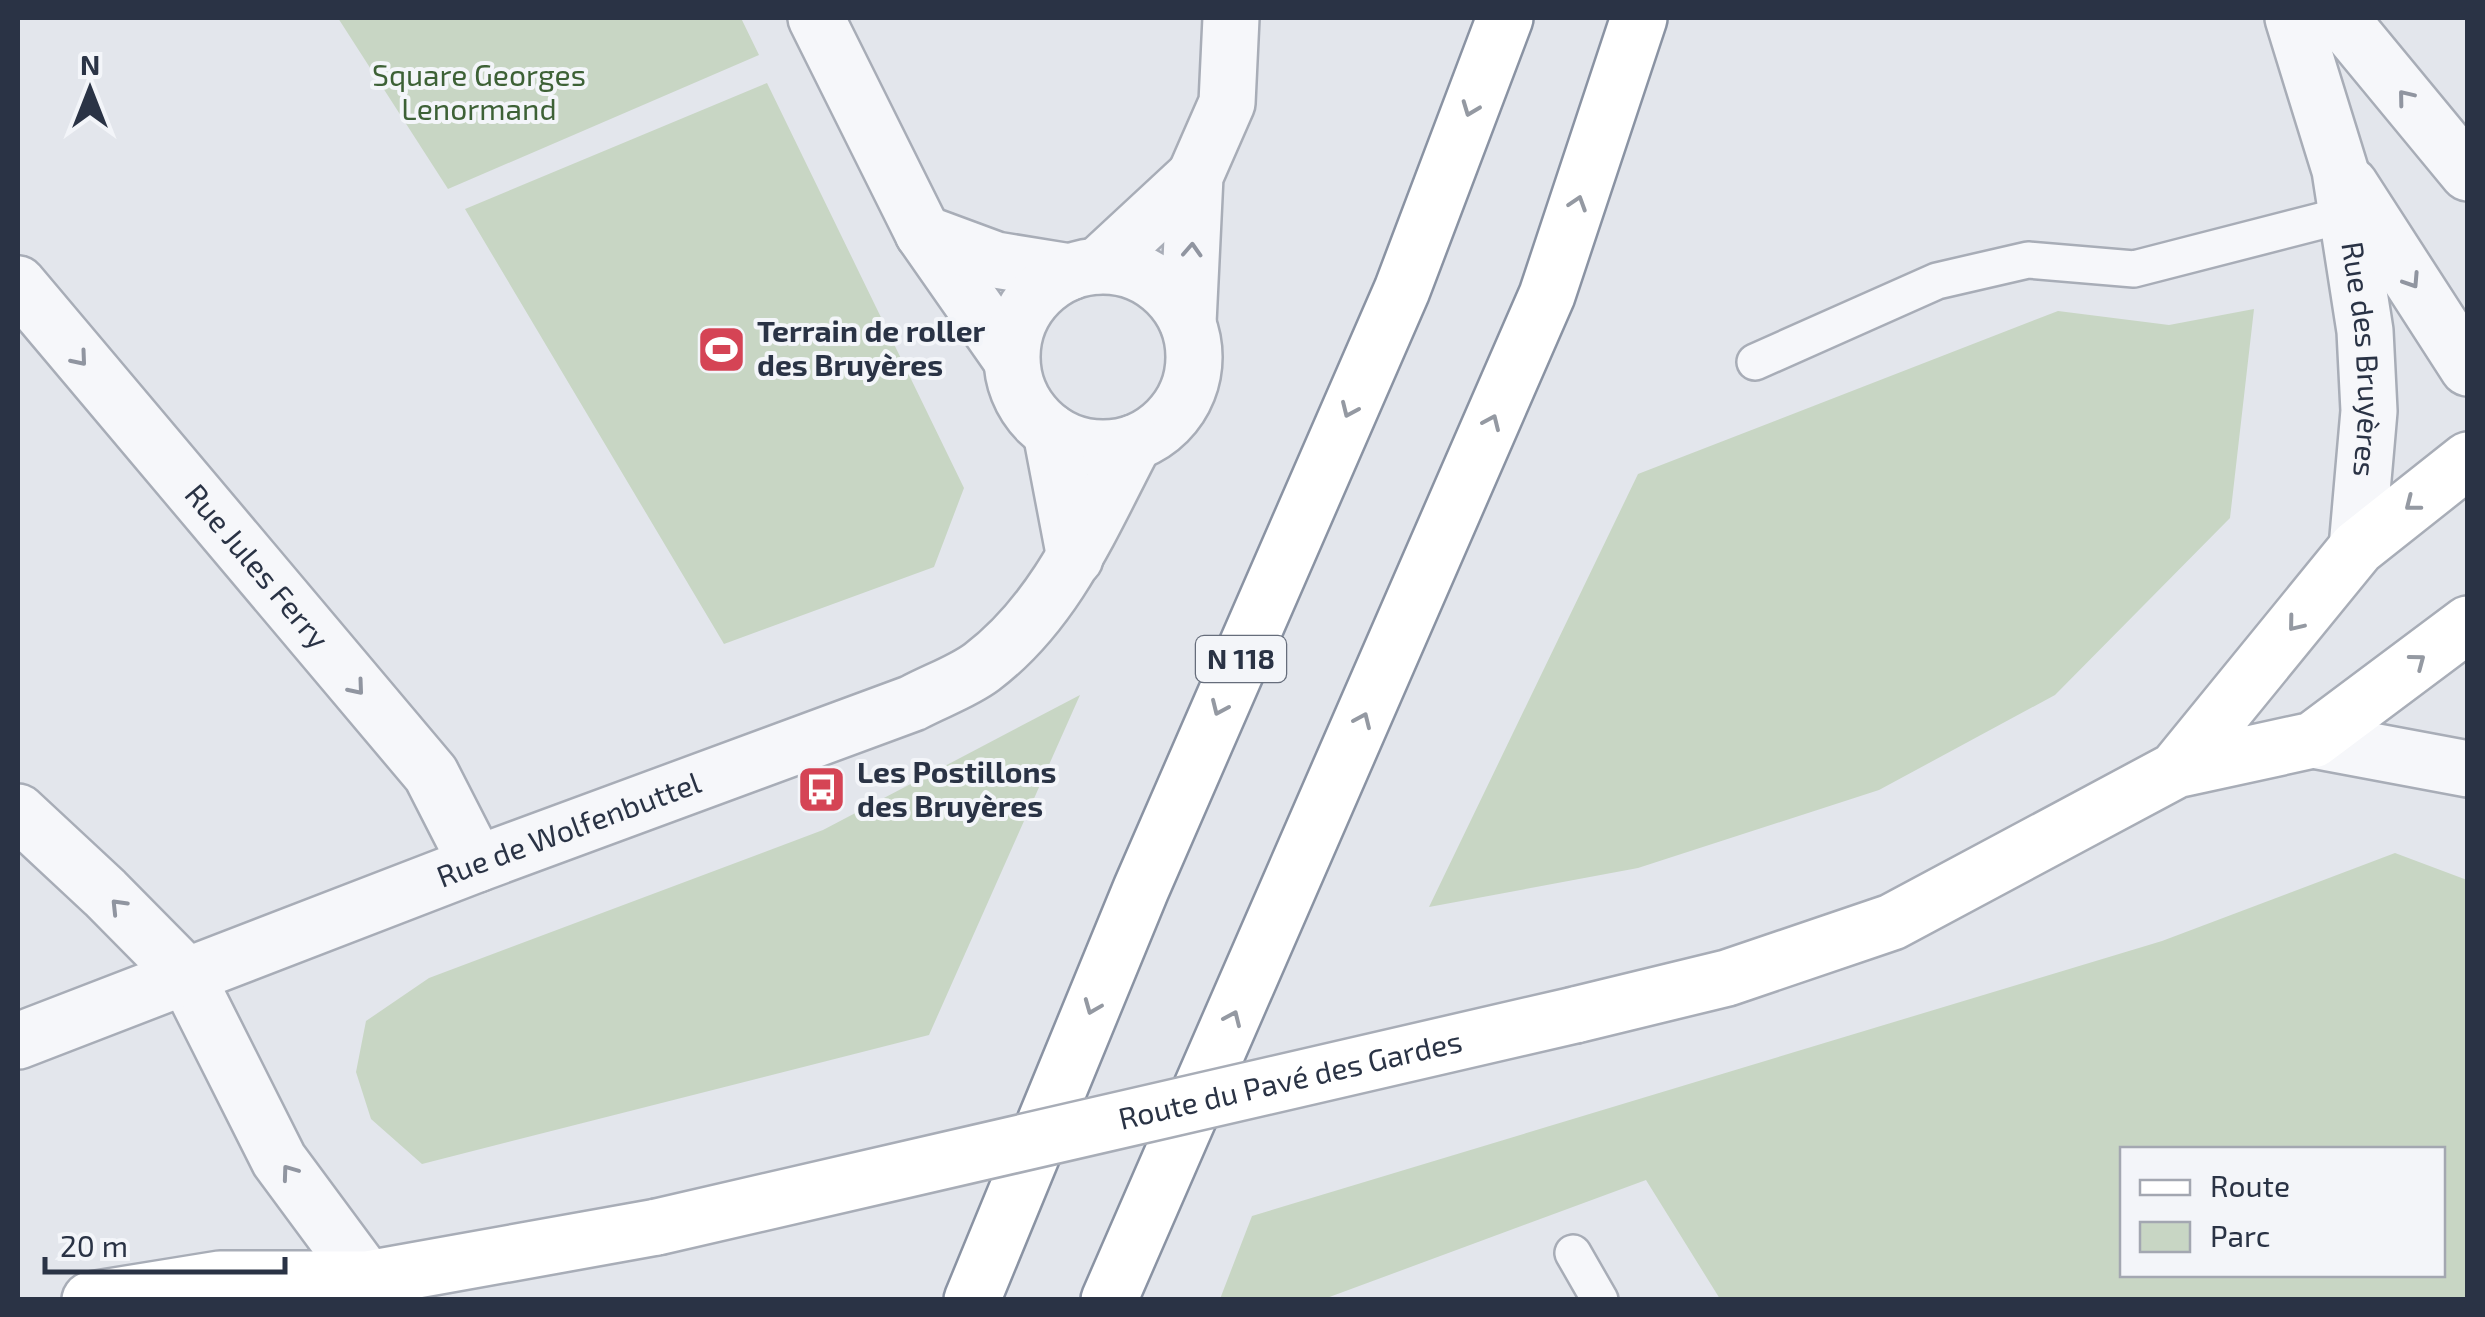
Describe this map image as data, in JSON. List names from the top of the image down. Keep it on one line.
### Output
{"streets":{"main road":["N 118","Route du Pavé des Gardes"],"street":["Rue des Bruyères","Rue Jules Ferry","Rue de Wolfenbuttel"]},"crossings":[["Rue des Bruyères","Route du Pavé des Gardes"],["Rue Jules Ferry","Rue de Wolfenbuttel"]],"parks":["Square Georges Lenormand"],"places":{"sports":["Terrain de roller des Bruyères"],"bus stop":["Les Postillons des Bruyères"]},"legend":["Route","Parc"],"scale_bar":"20 m","north":"top"}
